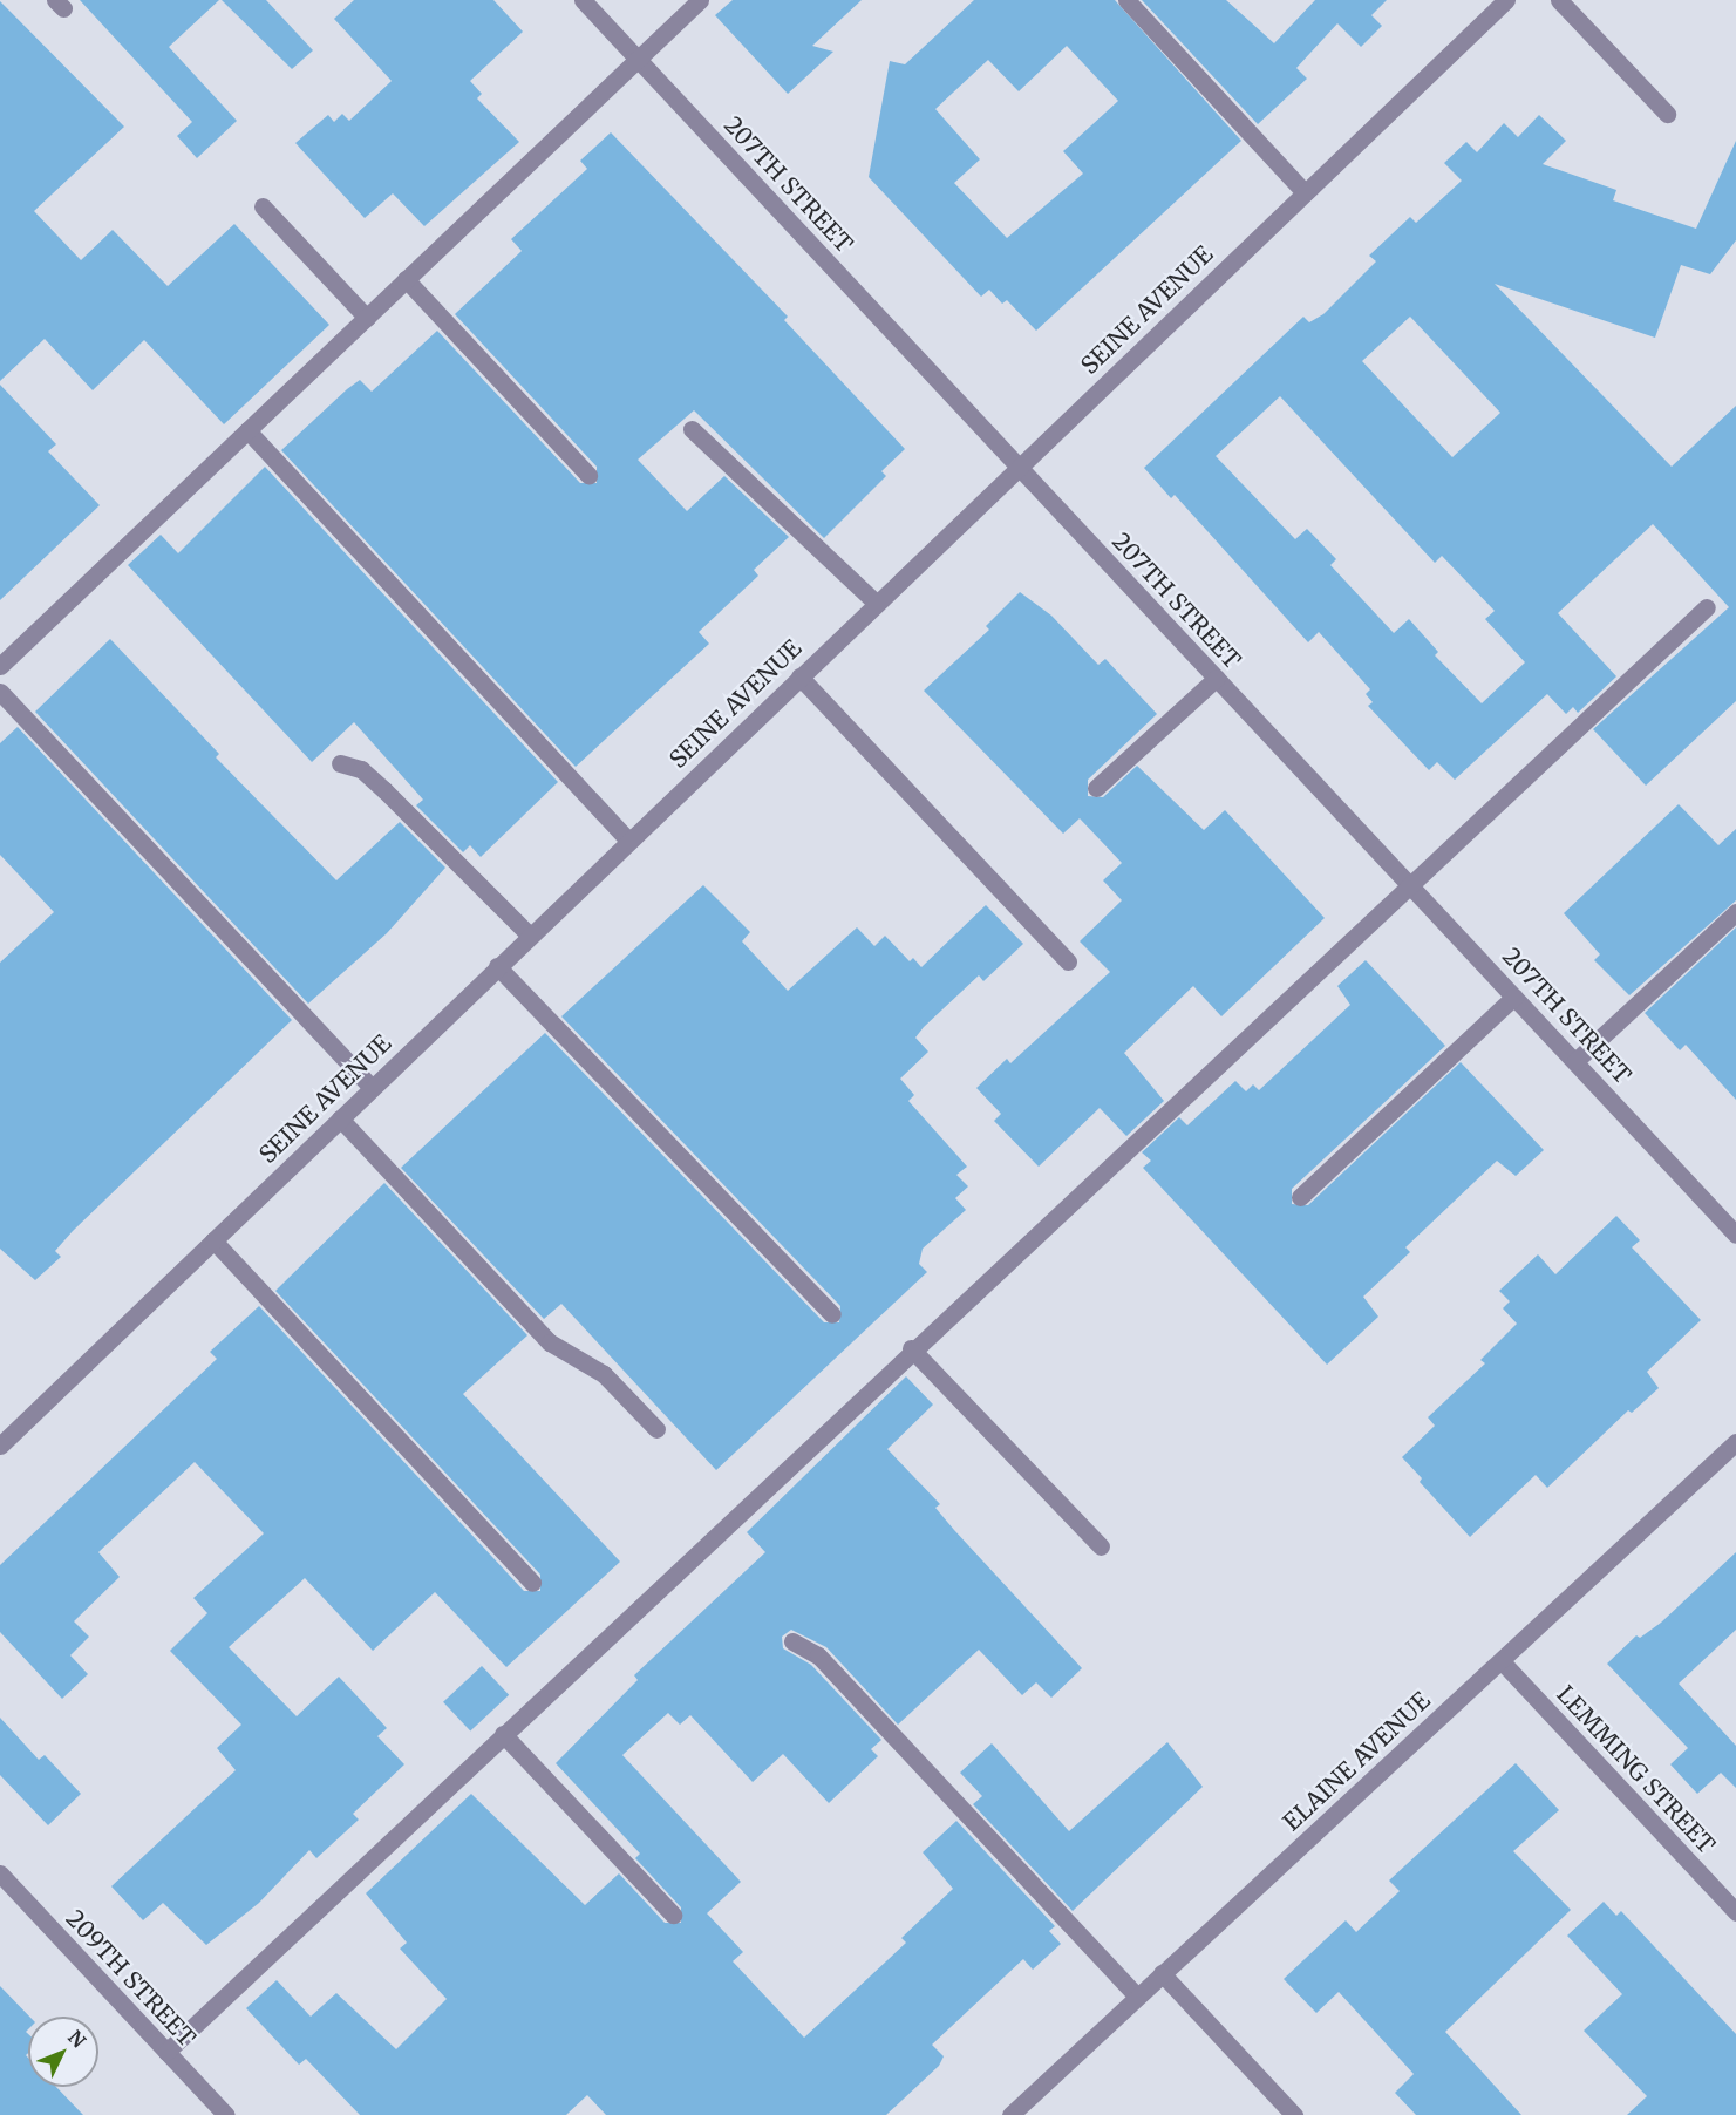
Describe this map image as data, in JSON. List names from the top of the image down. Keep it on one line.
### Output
{"streets":{"street":["207TH STREET","SEINE AVENUE","ELAINE AVENUE","LEMMING STREET","209TH STREET"]},"crossings":[["207TH STREET","SEINE AVENUE"],["ELAINE AVENUE","LEMMING STREET"]],"north":"top right"}
